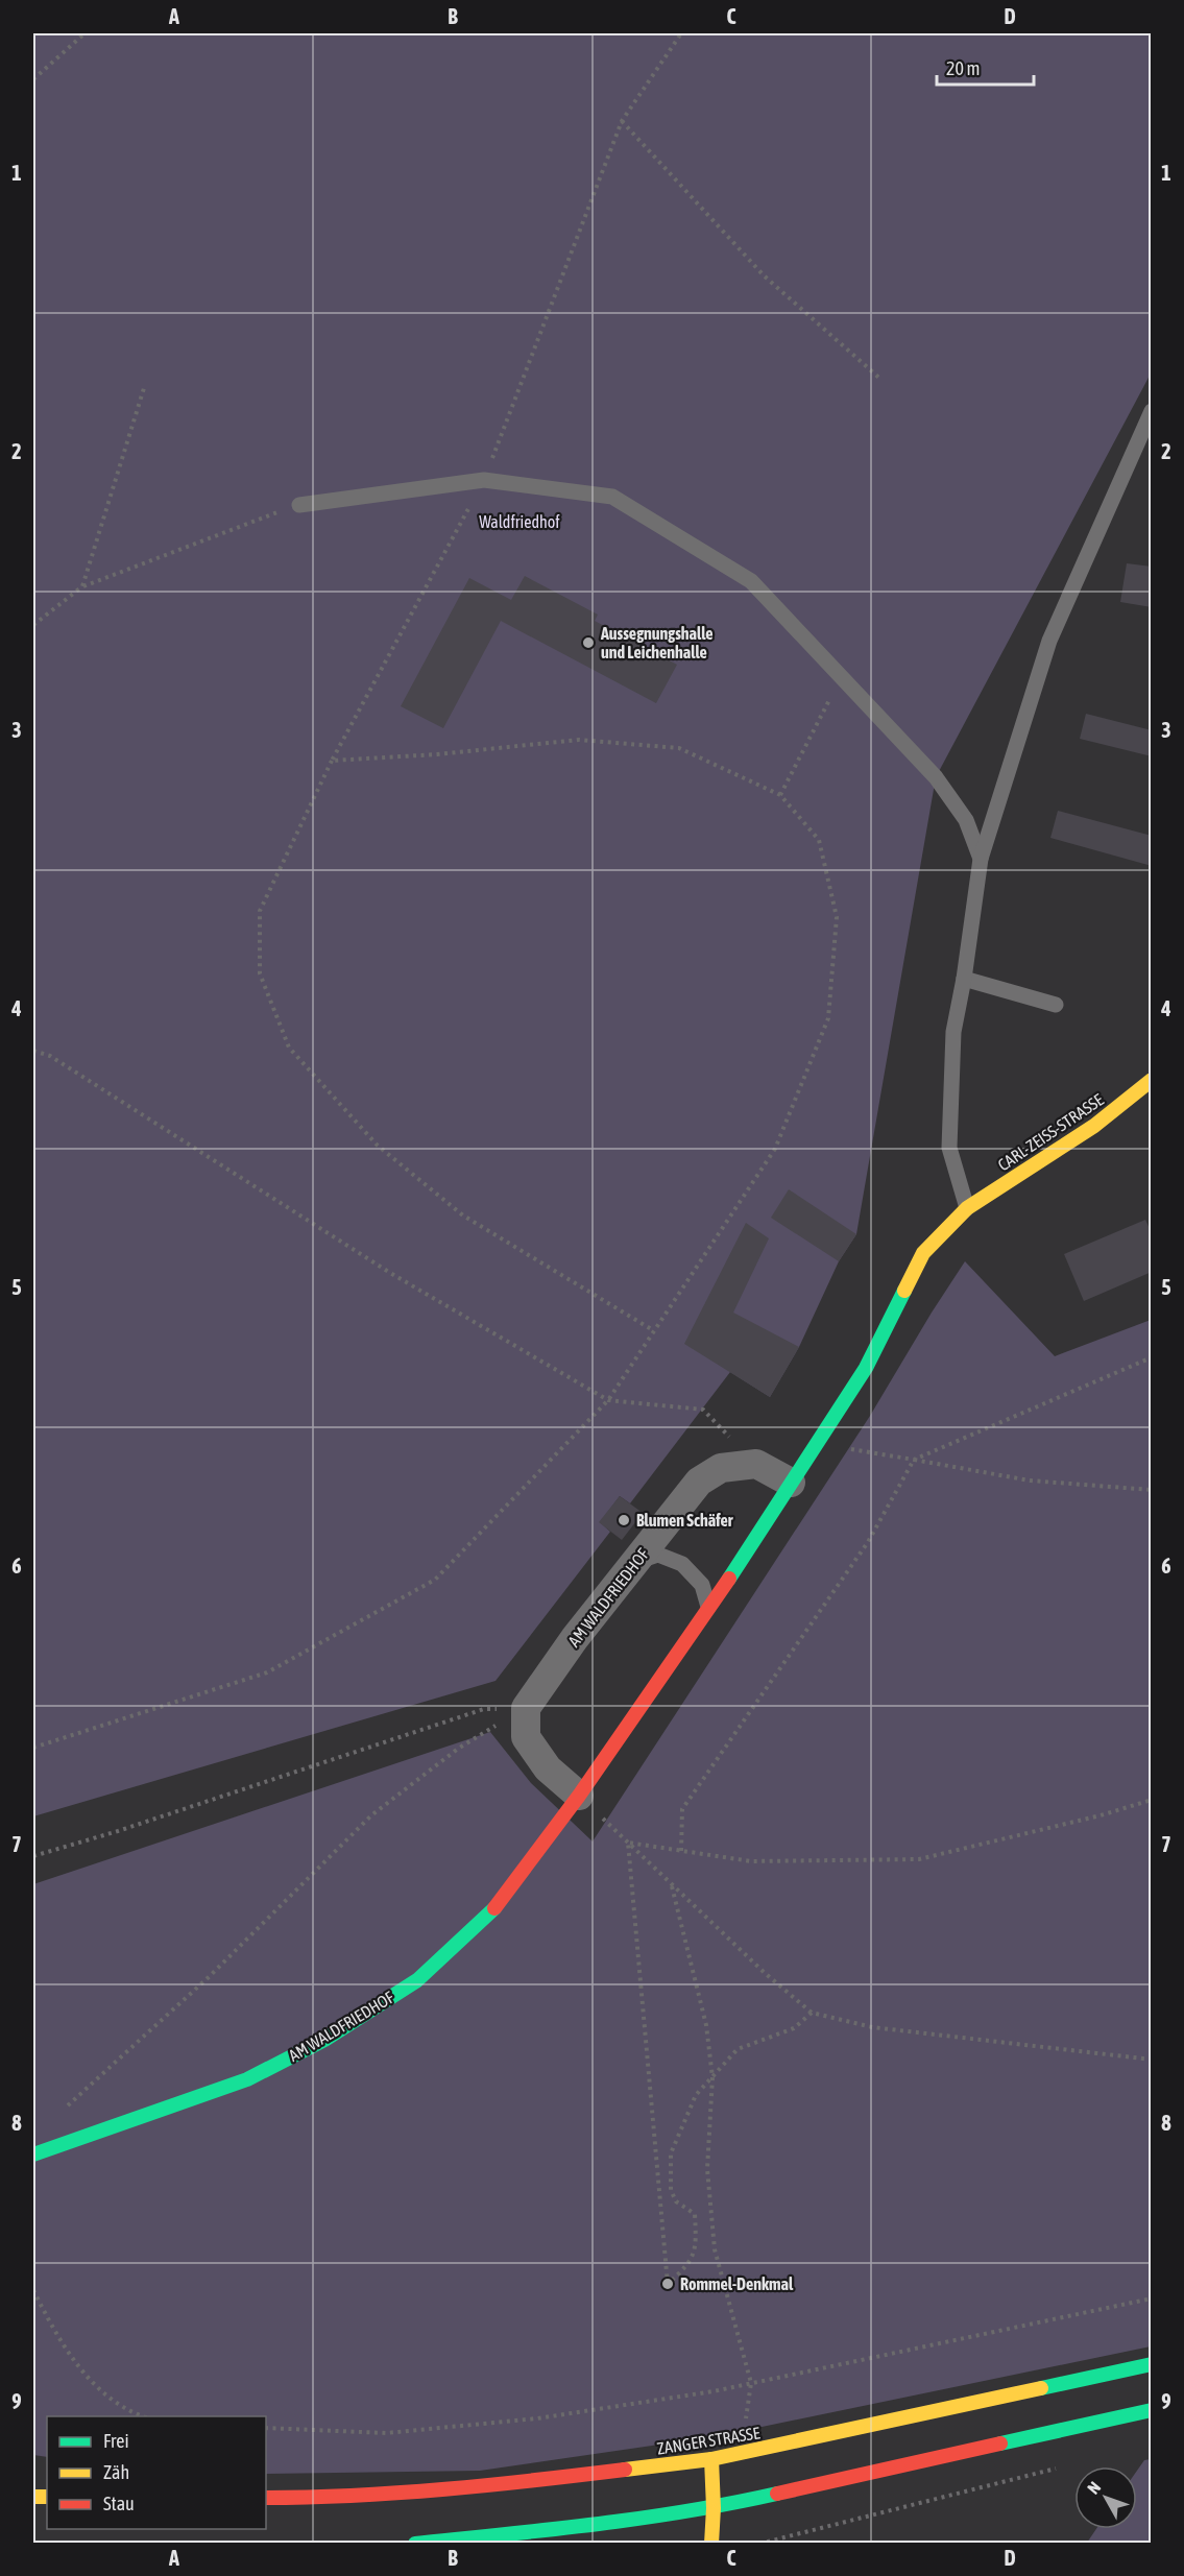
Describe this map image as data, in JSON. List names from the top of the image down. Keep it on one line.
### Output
{"streets":{"street":["CARL-ZEISS-STRASSE","AM WALDFRIEDHOF","ZANGER STRASSE"]},"crossings":[["CARL-ZEISS-STRASSE","AM WALDFRIEDHOF"]],"parks":["Waldfriedhof"],"places":["Aussegnungshalle und Leichenhalle","Blumen Schäfer","Rommel-Denkmal"],"legend":["Frei","Zäh","Stau"],"scale_bar":"20 m","north":"top left","grid":{"columns":["A","B","C","D"],"rows":["1","2","3","4","5","6","7","8","9"]}}
